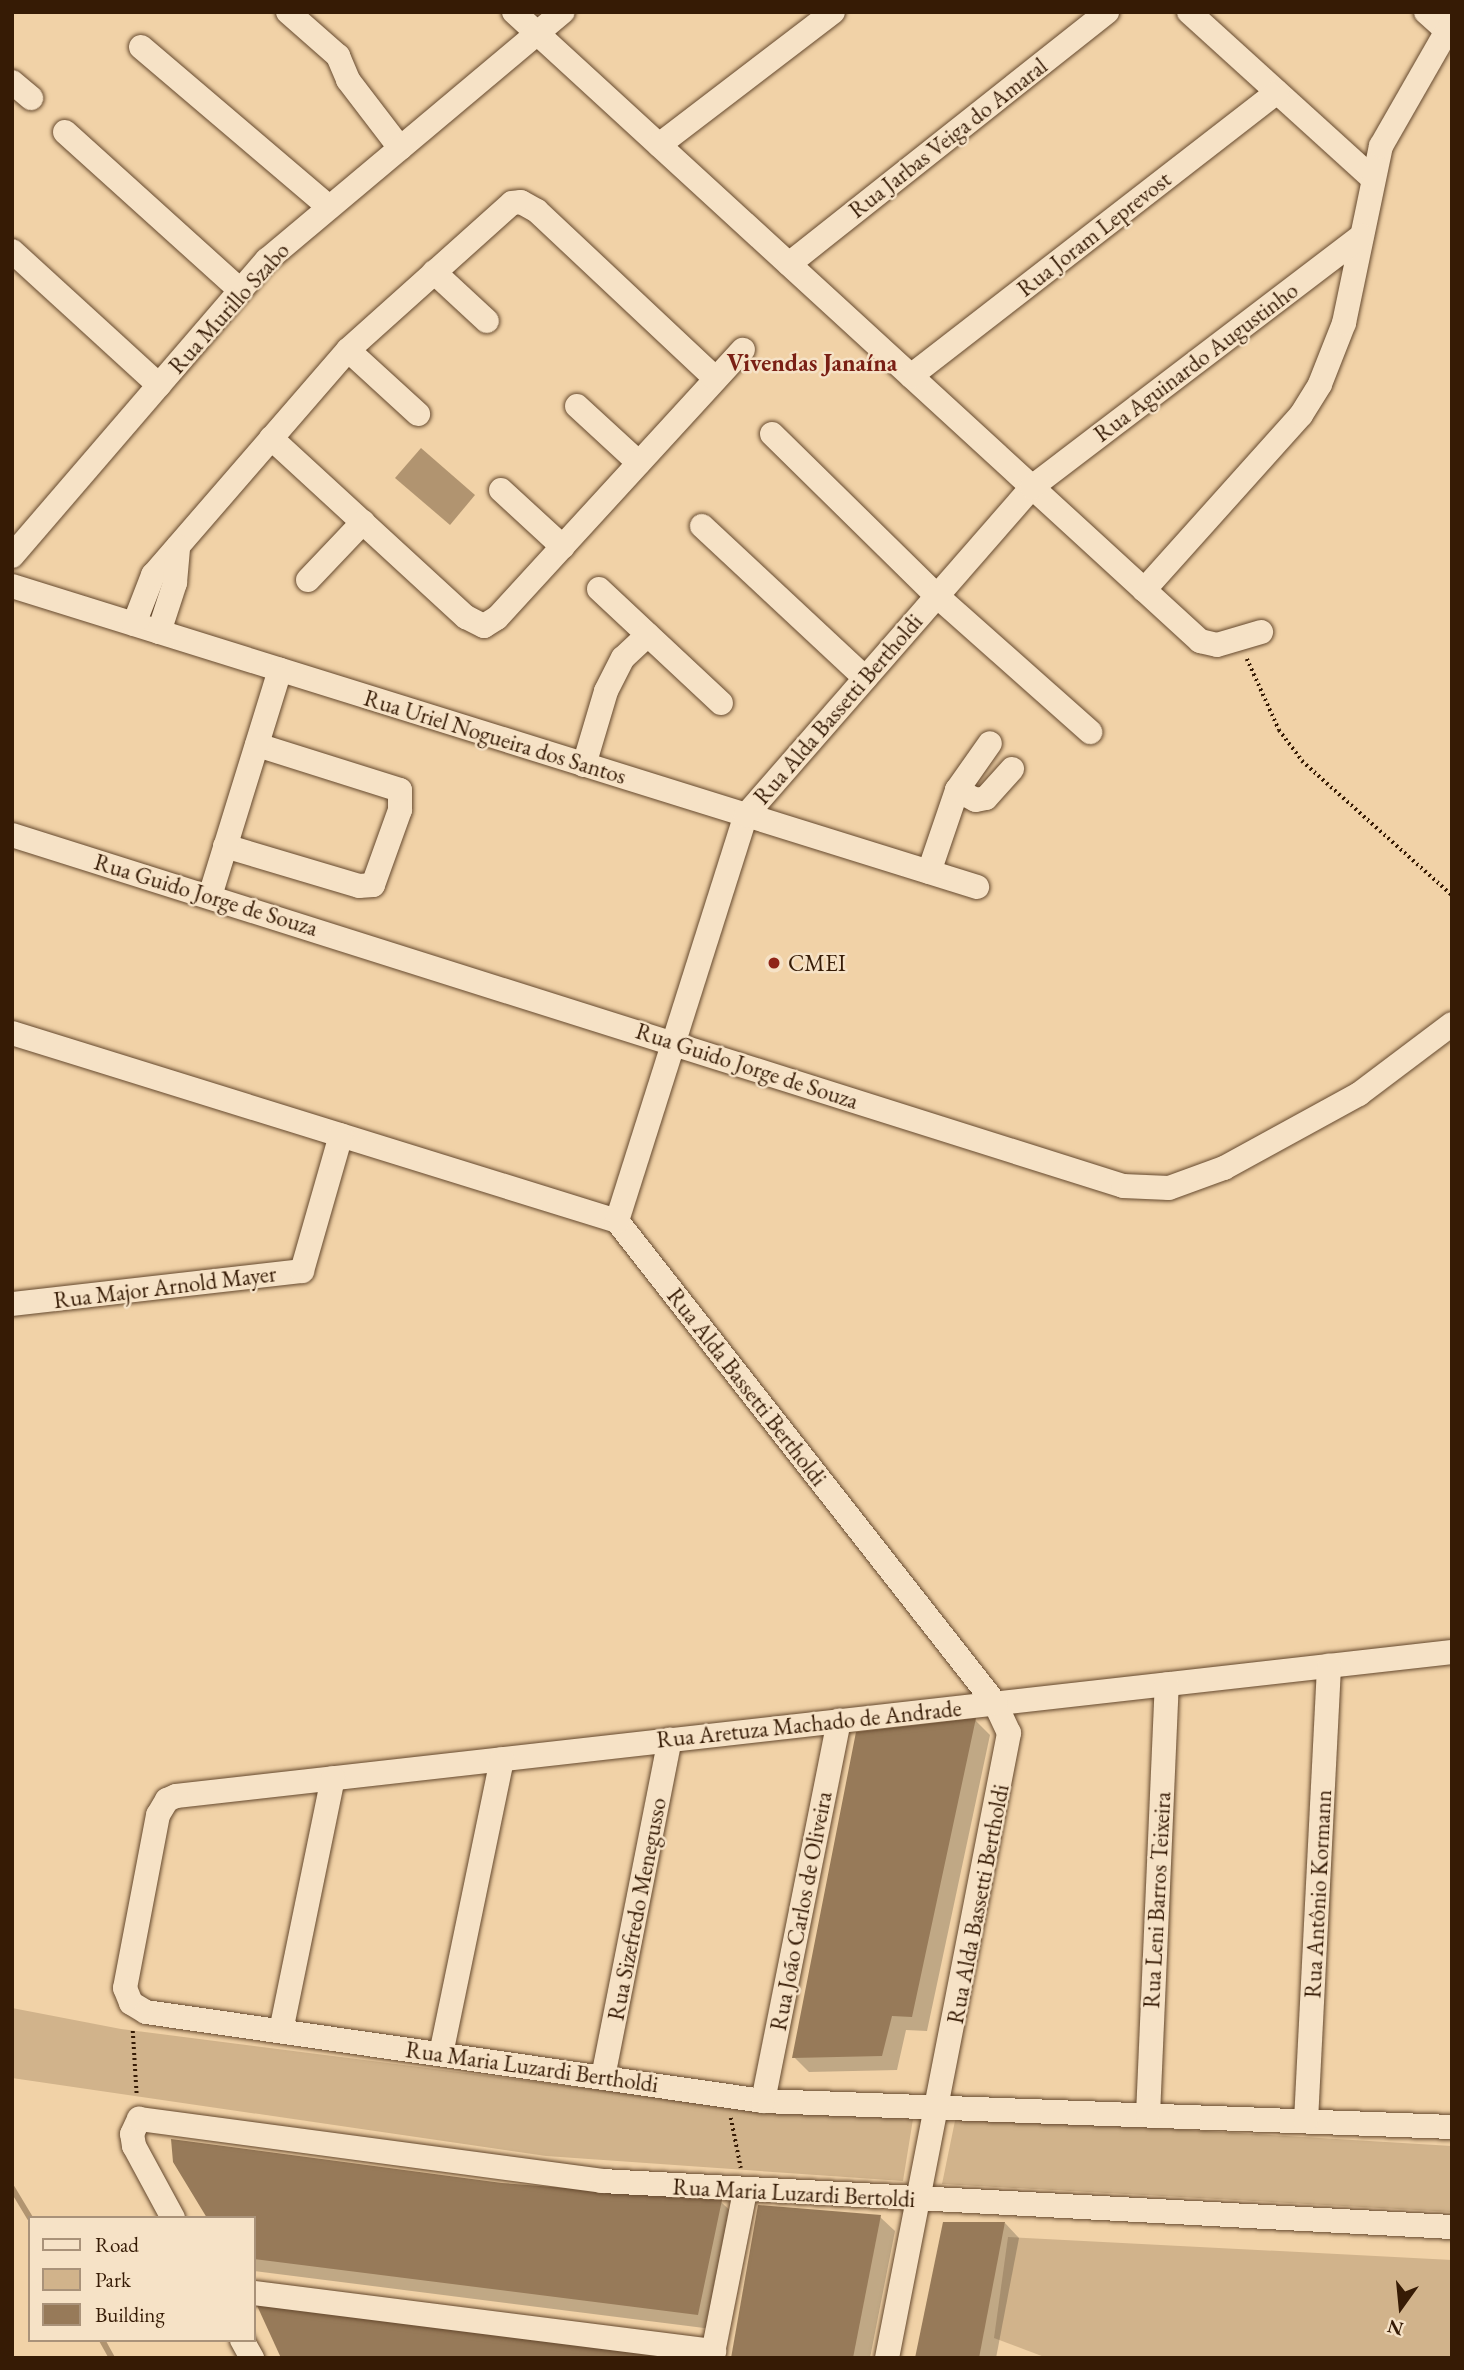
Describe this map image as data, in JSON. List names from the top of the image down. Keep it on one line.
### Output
{"streets":{"street":["Rua Jarbas Veiga do Amaral","Rua Joram Leprevost","Rua Murillo Szabo","Rua Aguinardo Augustinho","Rua Alda Bassetti Bertholdi","Rua Uriel Nogueira dos Santos","Rua Guido Jorge de Souza","Rua Major Arnold Mayer","Rua Aretuza Machado de Andrade","Rua Antônio Kormann","Rua Leni Barros Teixeira","Rua Sizefredo Menegusso","Rua João Carlos de Oliveira","Rua Maria Luzardi Bertholdi","Rua Maria Luzardi Bertoldi"]},"crossings":[["Rua Aguinardo Augustinho","Rua Alda Bassetti Bertholdi"],["Rua Alda Bassetti Bertholdi","Rua Uriel Nogueira dos Santos"],["Rua Alda Bassetti Bertholdi","Rua Guido Jorge de Souza"],["Rua Alda Bassetti Bertholdi","Rua Aretuza Machado de Andrade"],["Rua Alda Bassetti Bertholdi","Rua Maria Luzardi Bertholdi"],["Rua Alda Bassetti Bertholdi","Rua Maria Luzardi Bertoldi"],["Rua Aretuza Machado de Andrade","Rua Antônio Kormann"],["Rua Aretuza Machado de Andrade","Rua Leni Barros Teixeira"],["Rua Aretuza Machado de Andrade","Rua Sizefredo Menegusso"],["Rua Aretuza Machado de Andrade","Rua João Carlos de Oliveira"],["Rua Aretuza Machado de Andrade","Rua Maria Luzardi Bertholdi"],["Rua Sizefredo Menegusso","Rua Maria Luzardi Bertholdi"],["Rua João Carlos de Oliveira","Rua Maria Luzardi Bertholdi"]],"districts":["Vivendas Janaína"],"places":["CMEI"],"legend":["Road","Park","Building"],"north":"bottom"}
